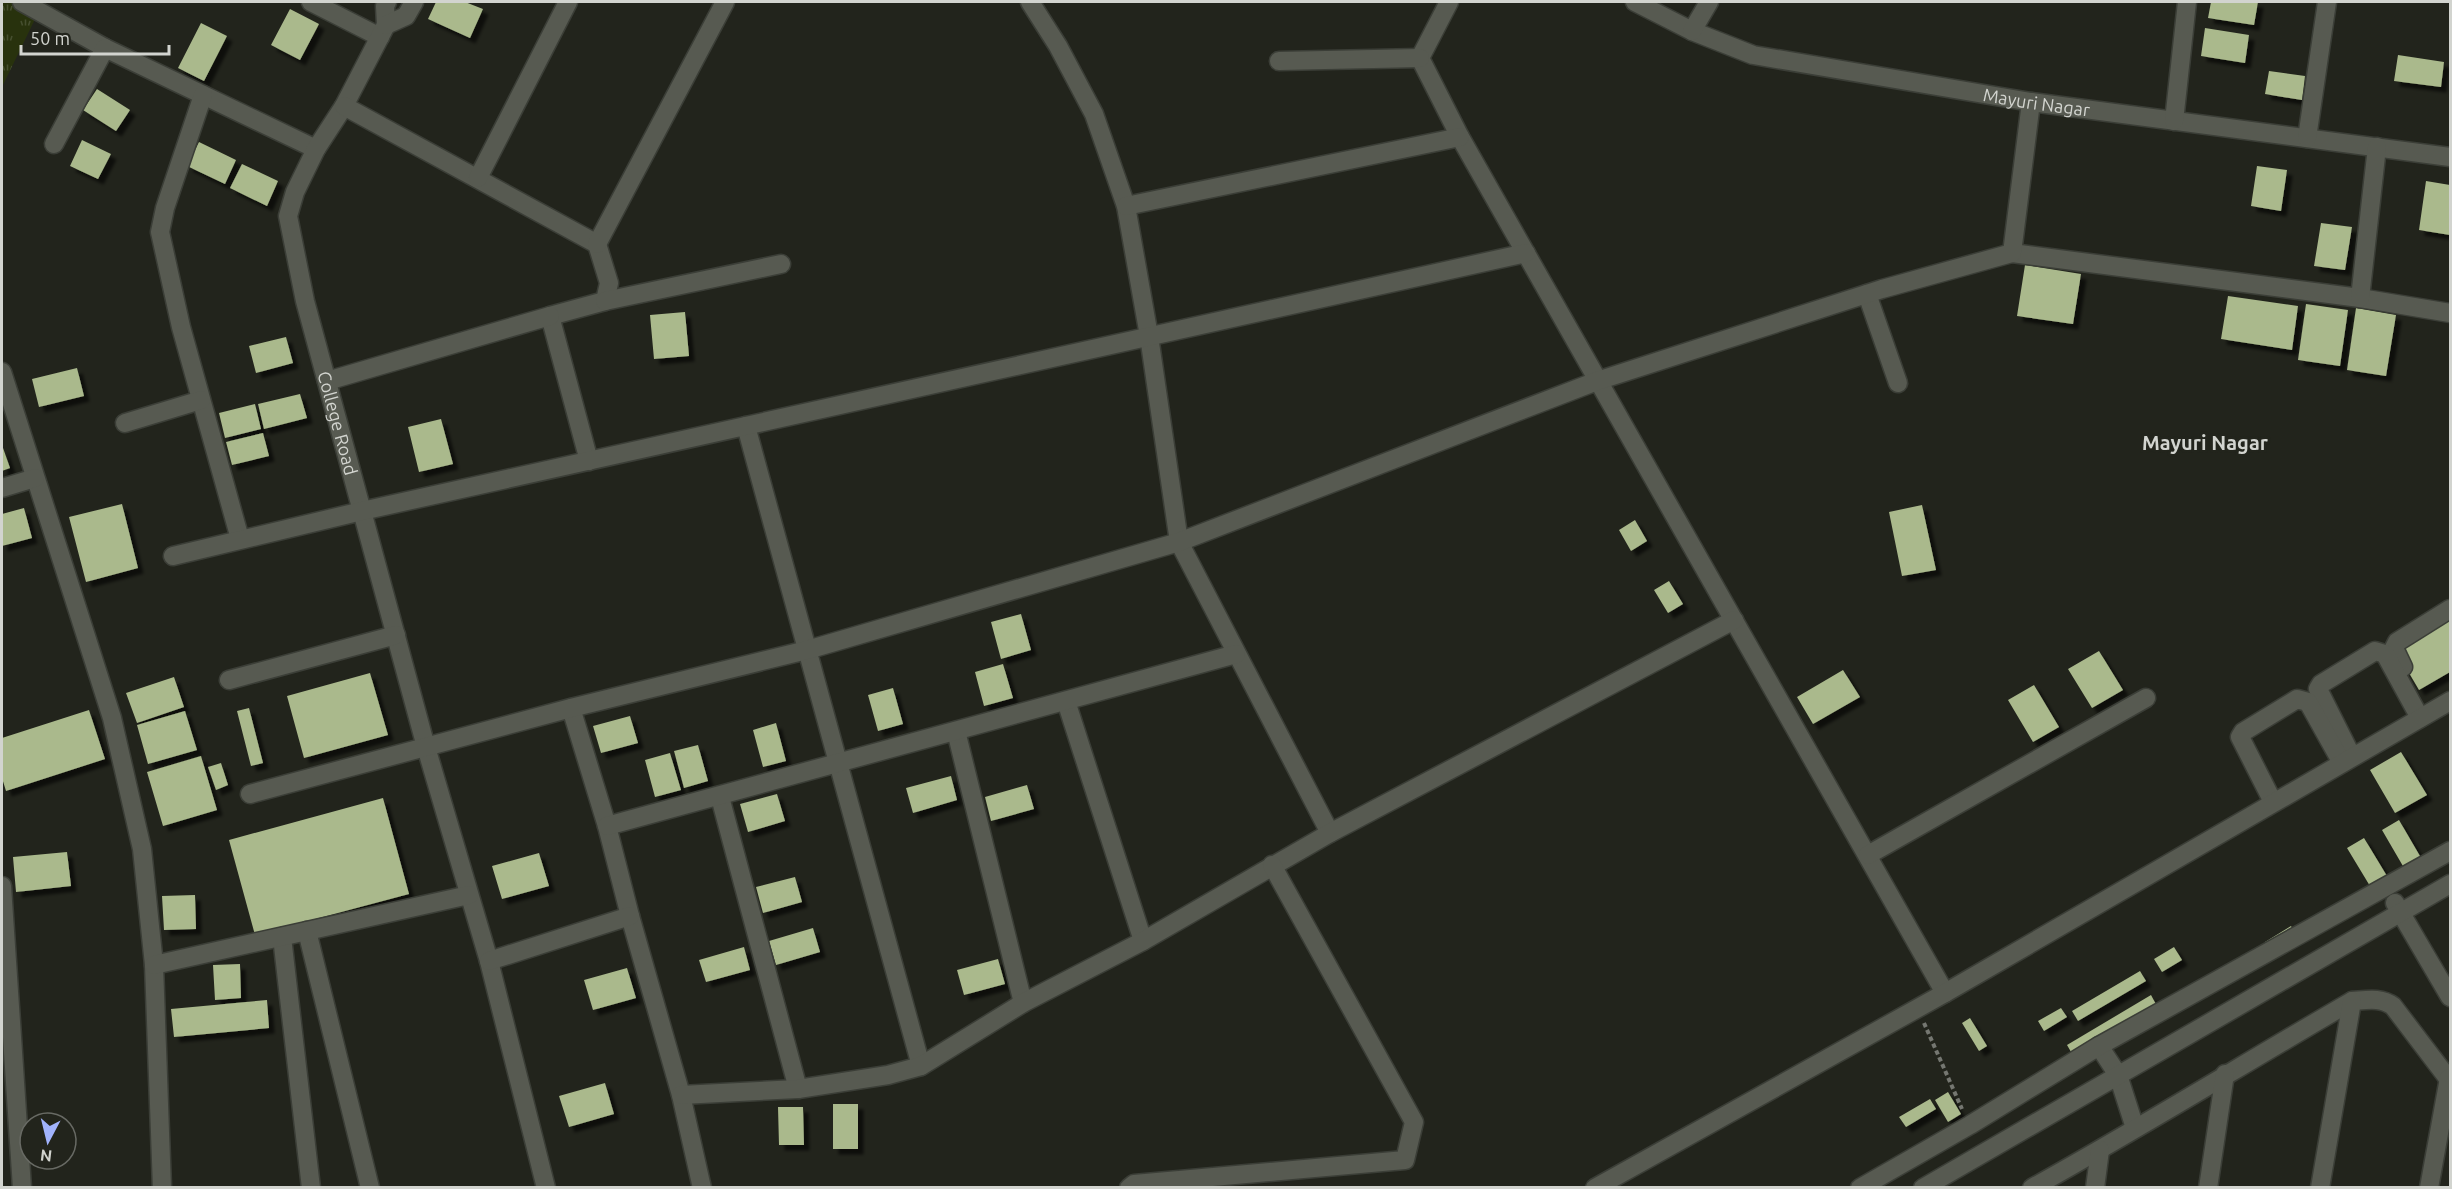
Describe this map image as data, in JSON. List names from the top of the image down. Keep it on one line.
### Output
{"streets":{"street":["Mayuri Nagar","College Road"]},"districts":["Mayuri Nagar"],"scale_bar":"50 m","north":"bottom"}
